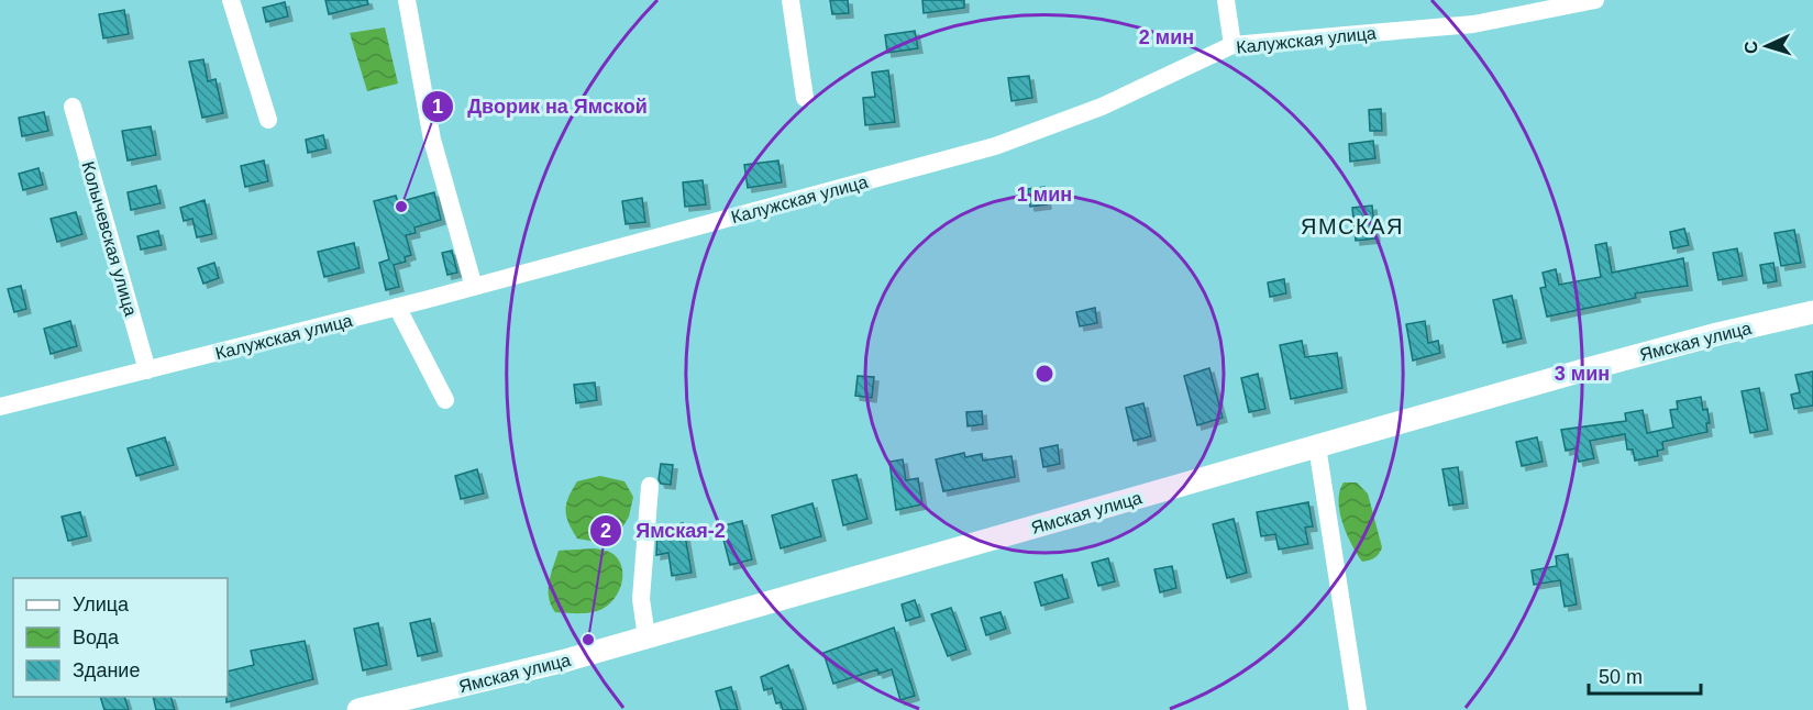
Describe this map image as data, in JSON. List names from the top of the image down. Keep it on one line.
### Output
{"streets":{"main road":["Ямская улица"],"street":["Калужская улица","Колычевская улица"]},"crossings":[["Калужская улица","Колычевская улица"]],"districts":["ЯМСКАЯ"],"places":["Дворик на Ямской","Ямская-2"],"legend":["Улица","Вода","Здание"],"scale_bar":"50 m","north":"left","rings":["2 мин","1 мин","3 мин"]}
